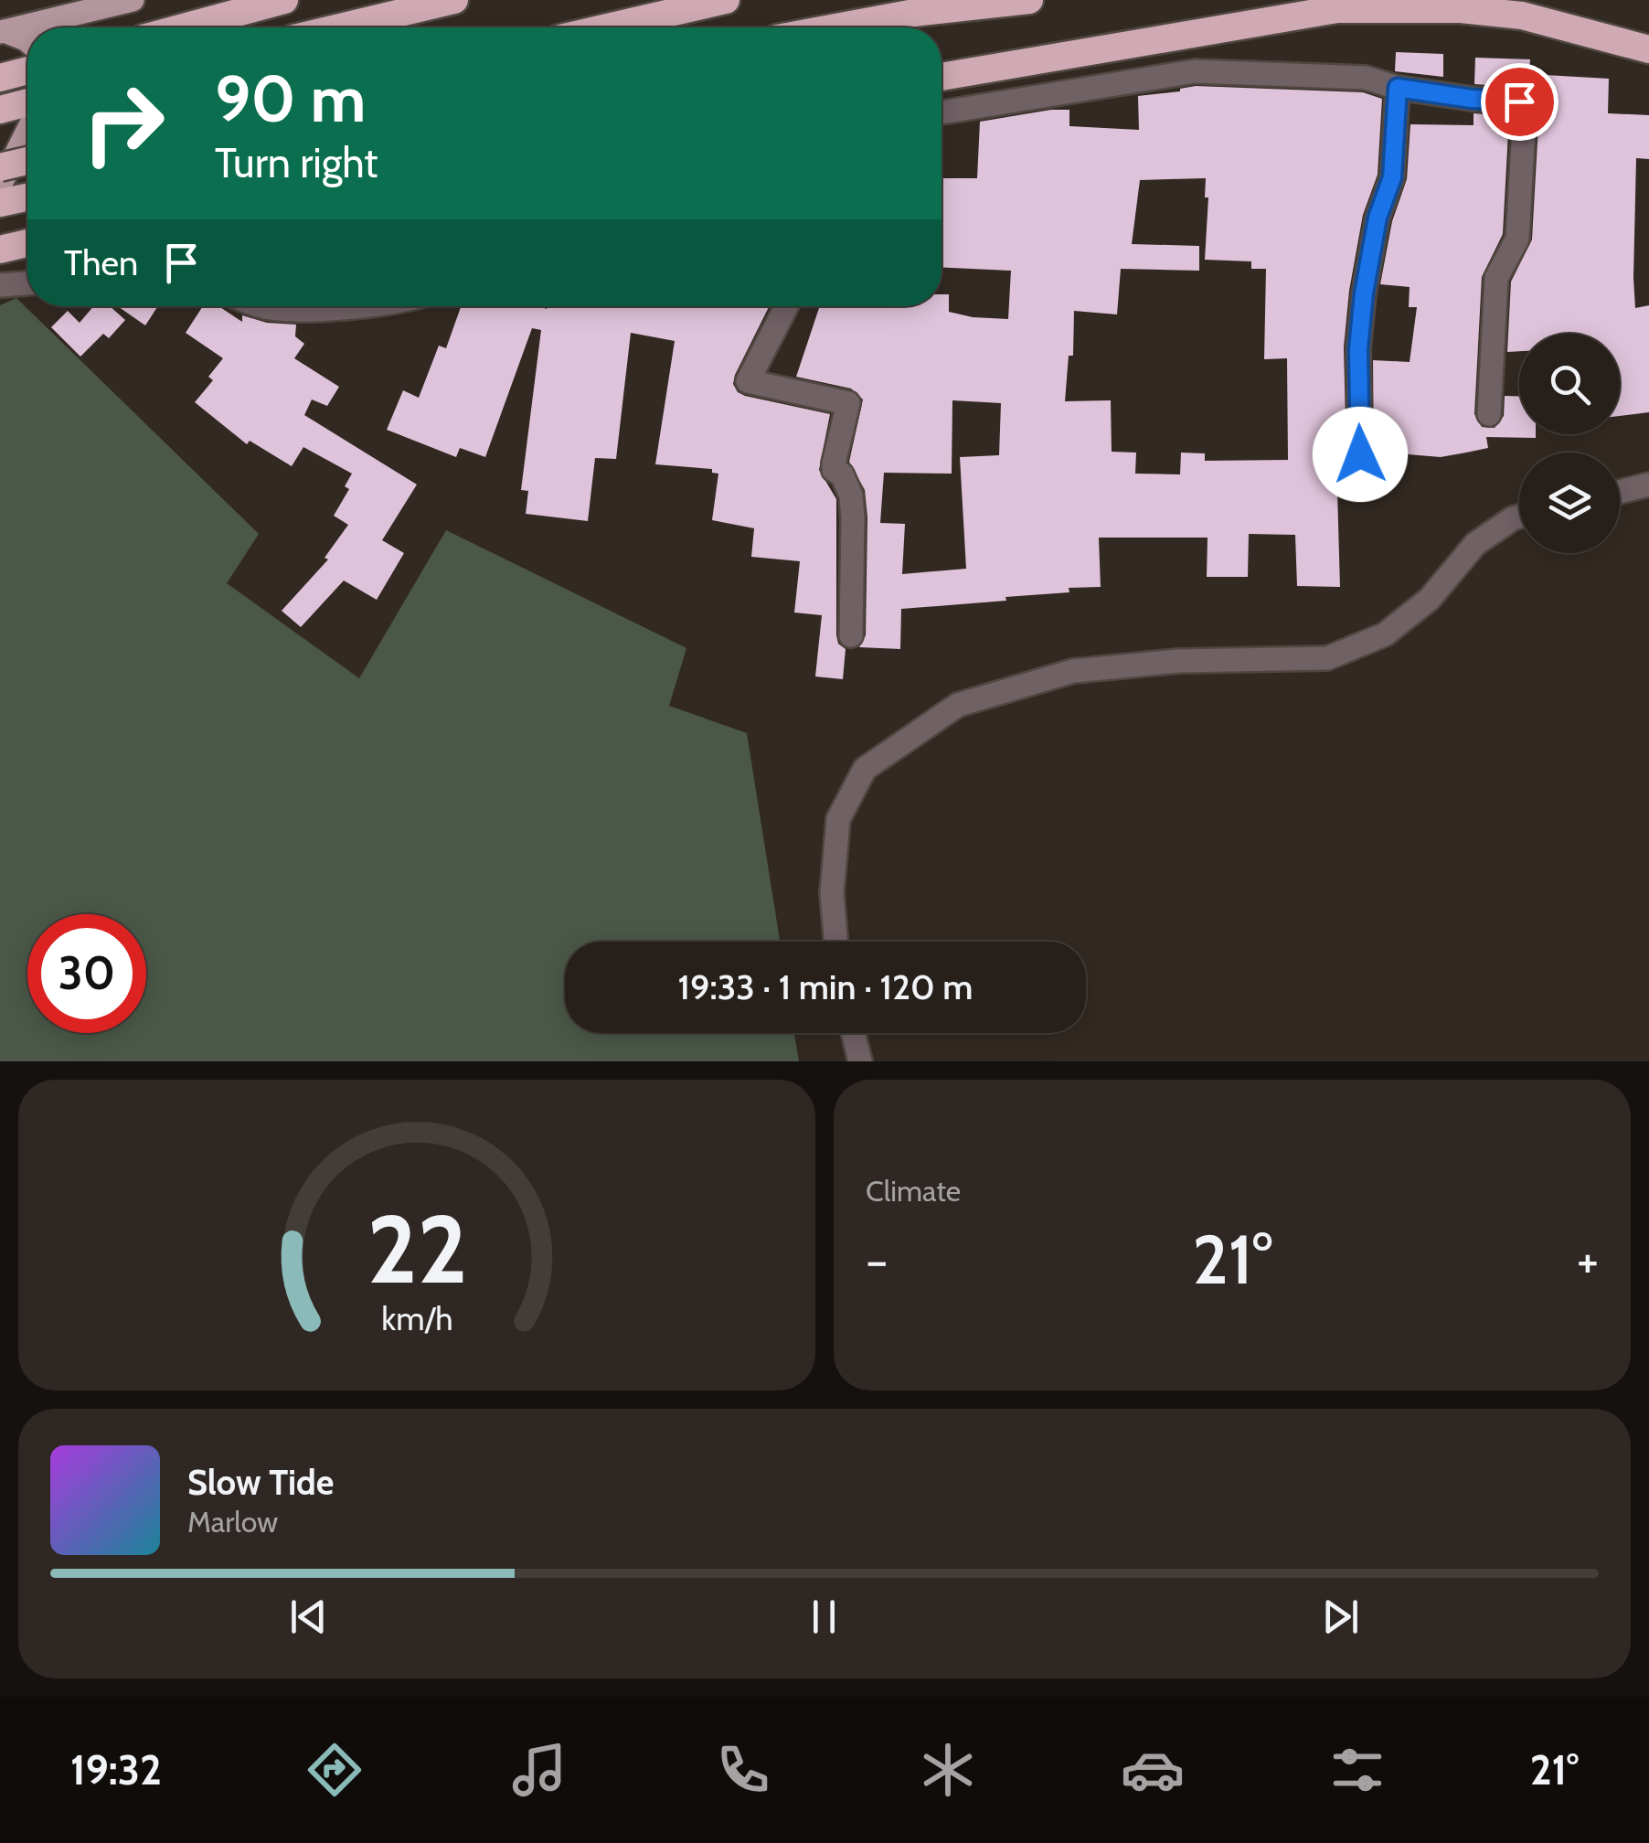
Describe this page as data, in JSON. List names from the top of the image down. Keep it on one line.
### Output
{"page":{"turn":["90 m","Turn right"],"then":"Then","limit":"30","trip":"19:33 · 1 min · 120 m","tile":"Climate","heat":["−","21°","+"],"song":["Slow Tide","Marlow"],"tabs":["19:32","21°"],"gauge":["22","km/h"]}}
